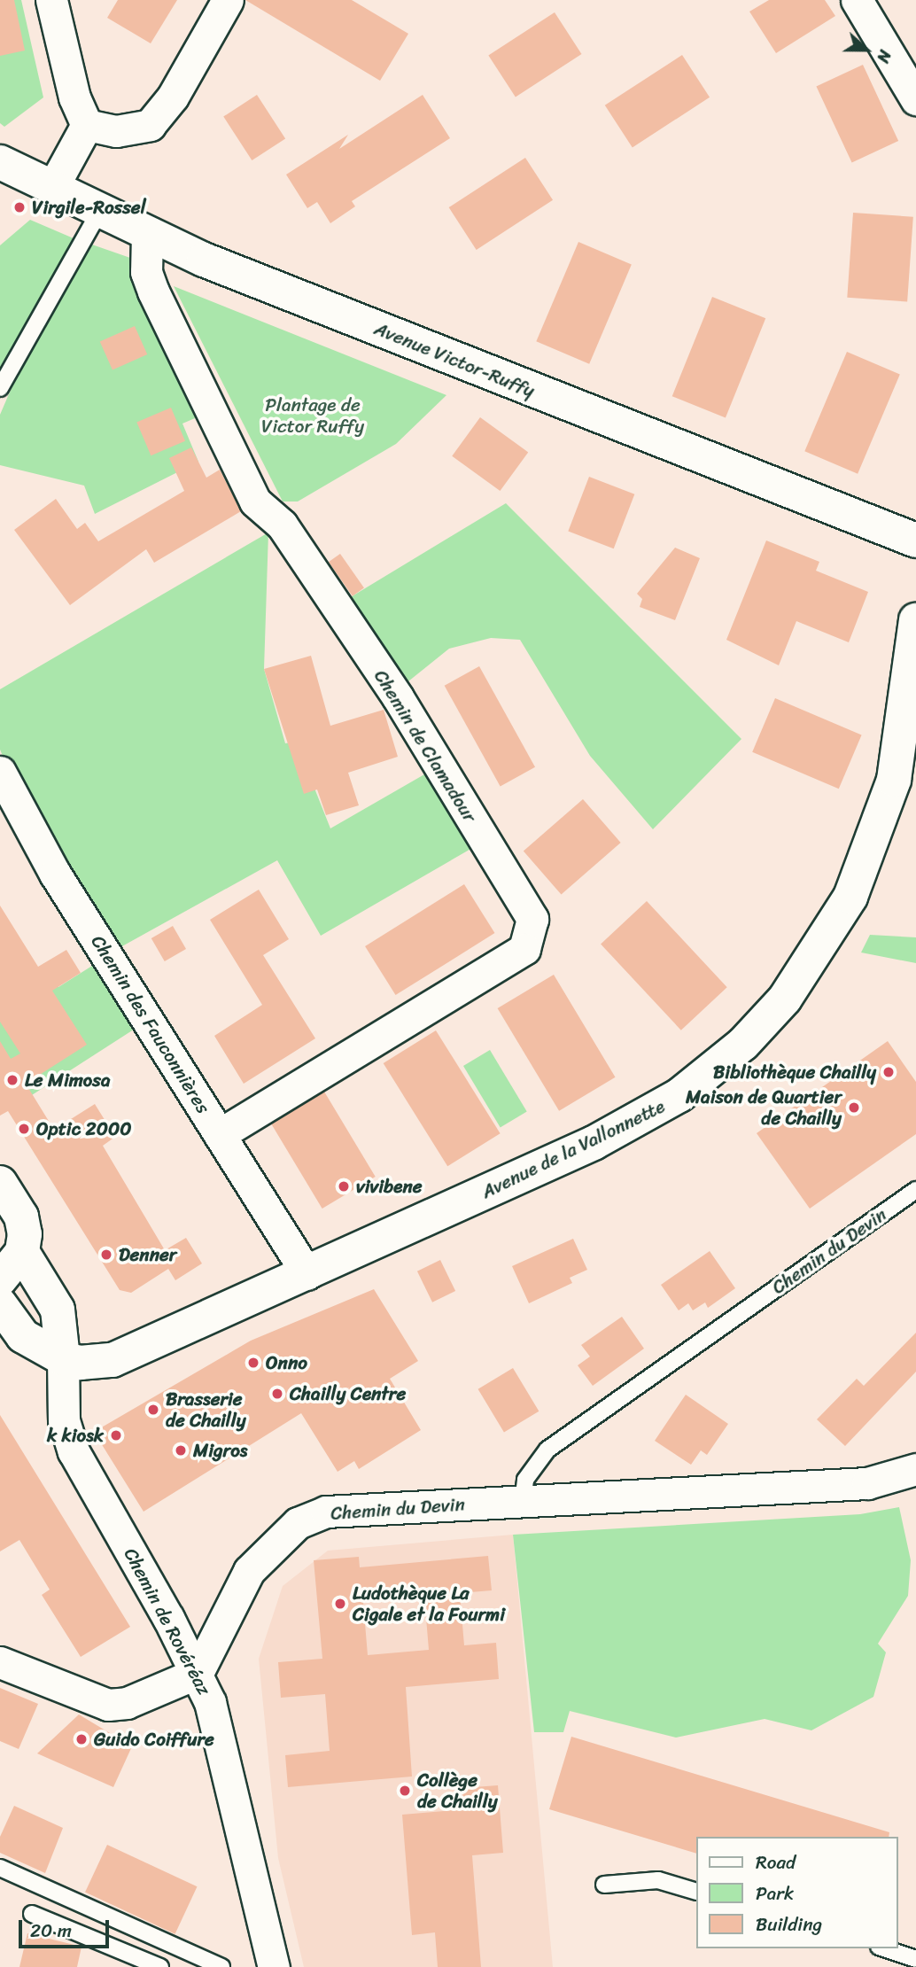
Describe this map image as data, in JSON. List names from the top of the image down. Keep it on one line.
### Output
{"streets":{"street":["Avenue Victor-Ruffy","Chemin de Clamadour","Chemin des Fauconnières","Avenue de la Vallonnette","Chemin du Devin","Chemin de Rovéréaz"]},"crossings":[["Avenue Victor-Ruffy","Chemin de Clamadour"],["Chemin de Clamadour","Chemin des Fauconnières"],["Chemin des Fauconnières","Avenue de la Vallonnette"],["Avenue de la Vallonnette","Chemin de Rovéréaz"],["Chemin du Devin","Chemin de Rovéréaz"]],"parks":["Plantage de Victor Ruffy"],"places":["Virgile-Rossel","Bibliothèque Chailly","Le Mimosa","Maison de Quartier de Chailly","Optic 2000","vivibene","Denner","Onno","Chailly Centre","Brasserie de Chailly","k kiosk","Migros","Ludothèque La Cigale et la Fourmi","Guido Coiffure","Collège de Chailly"],"legend":["Road","Park","Building"],"scale_bar":"20 m","north":"right"}
